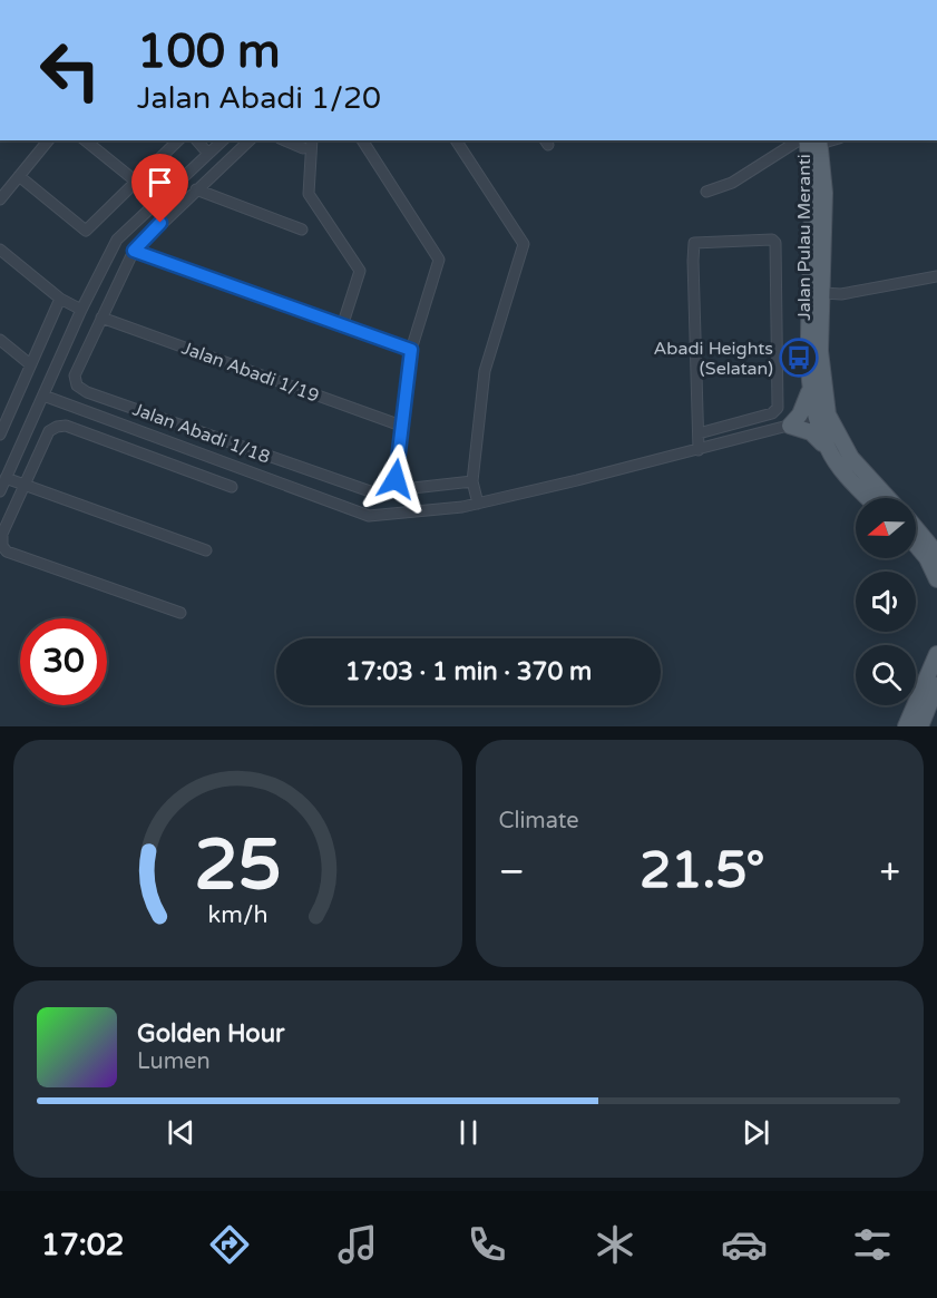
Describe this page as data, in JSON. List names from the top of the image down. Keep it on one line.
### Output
{"streets":{"main road":["Jalan Pulau Meranti"],"street":["Jalan Abadi 1/19","Jalan Abadi 1/18"]},"crossings":[["Jalan Abadi 1/19","Jalan Abadi 1/18"]],"places":{"bus stop":["Abadi Heights (Selatan)"]},"north":"left","page":{"turn":["100 m","Jalan Abadi 1/20"],"limit":"30","trip":"17:03 · 1 min · 370 m","tile":"Climate","heat":["−","21.5°","+"],"song":["Golden Hour","Lumen"],"tabs":"17:02","gauge":["25","km/h"]}}
